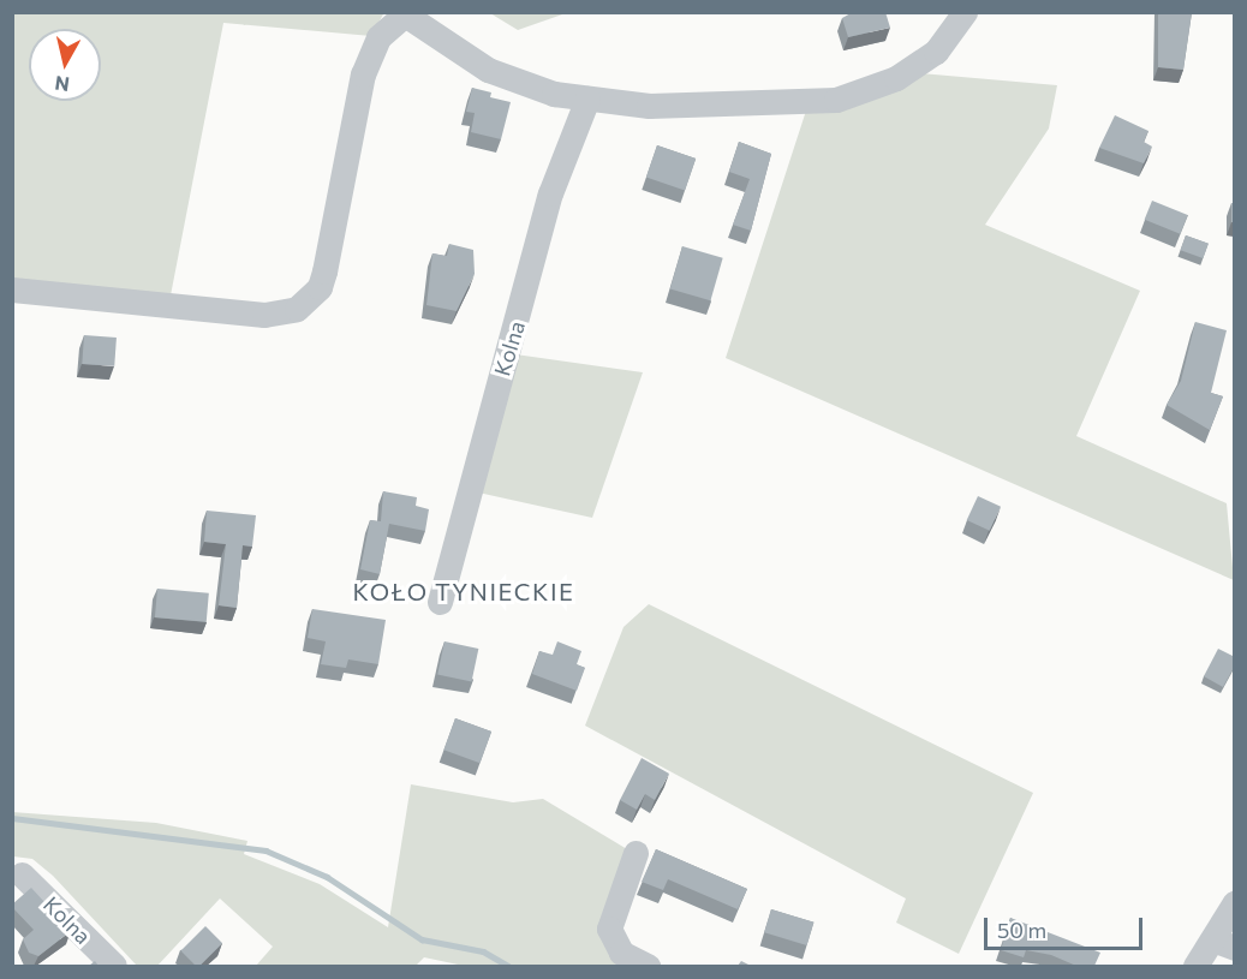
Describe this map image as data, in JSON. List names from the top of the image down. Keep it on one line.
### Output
{"streets":{"street":["Kolna"]},"districts":["KOŁO TYNIECKIE"],"scale_bar":"50 m","north":"bottom"}
